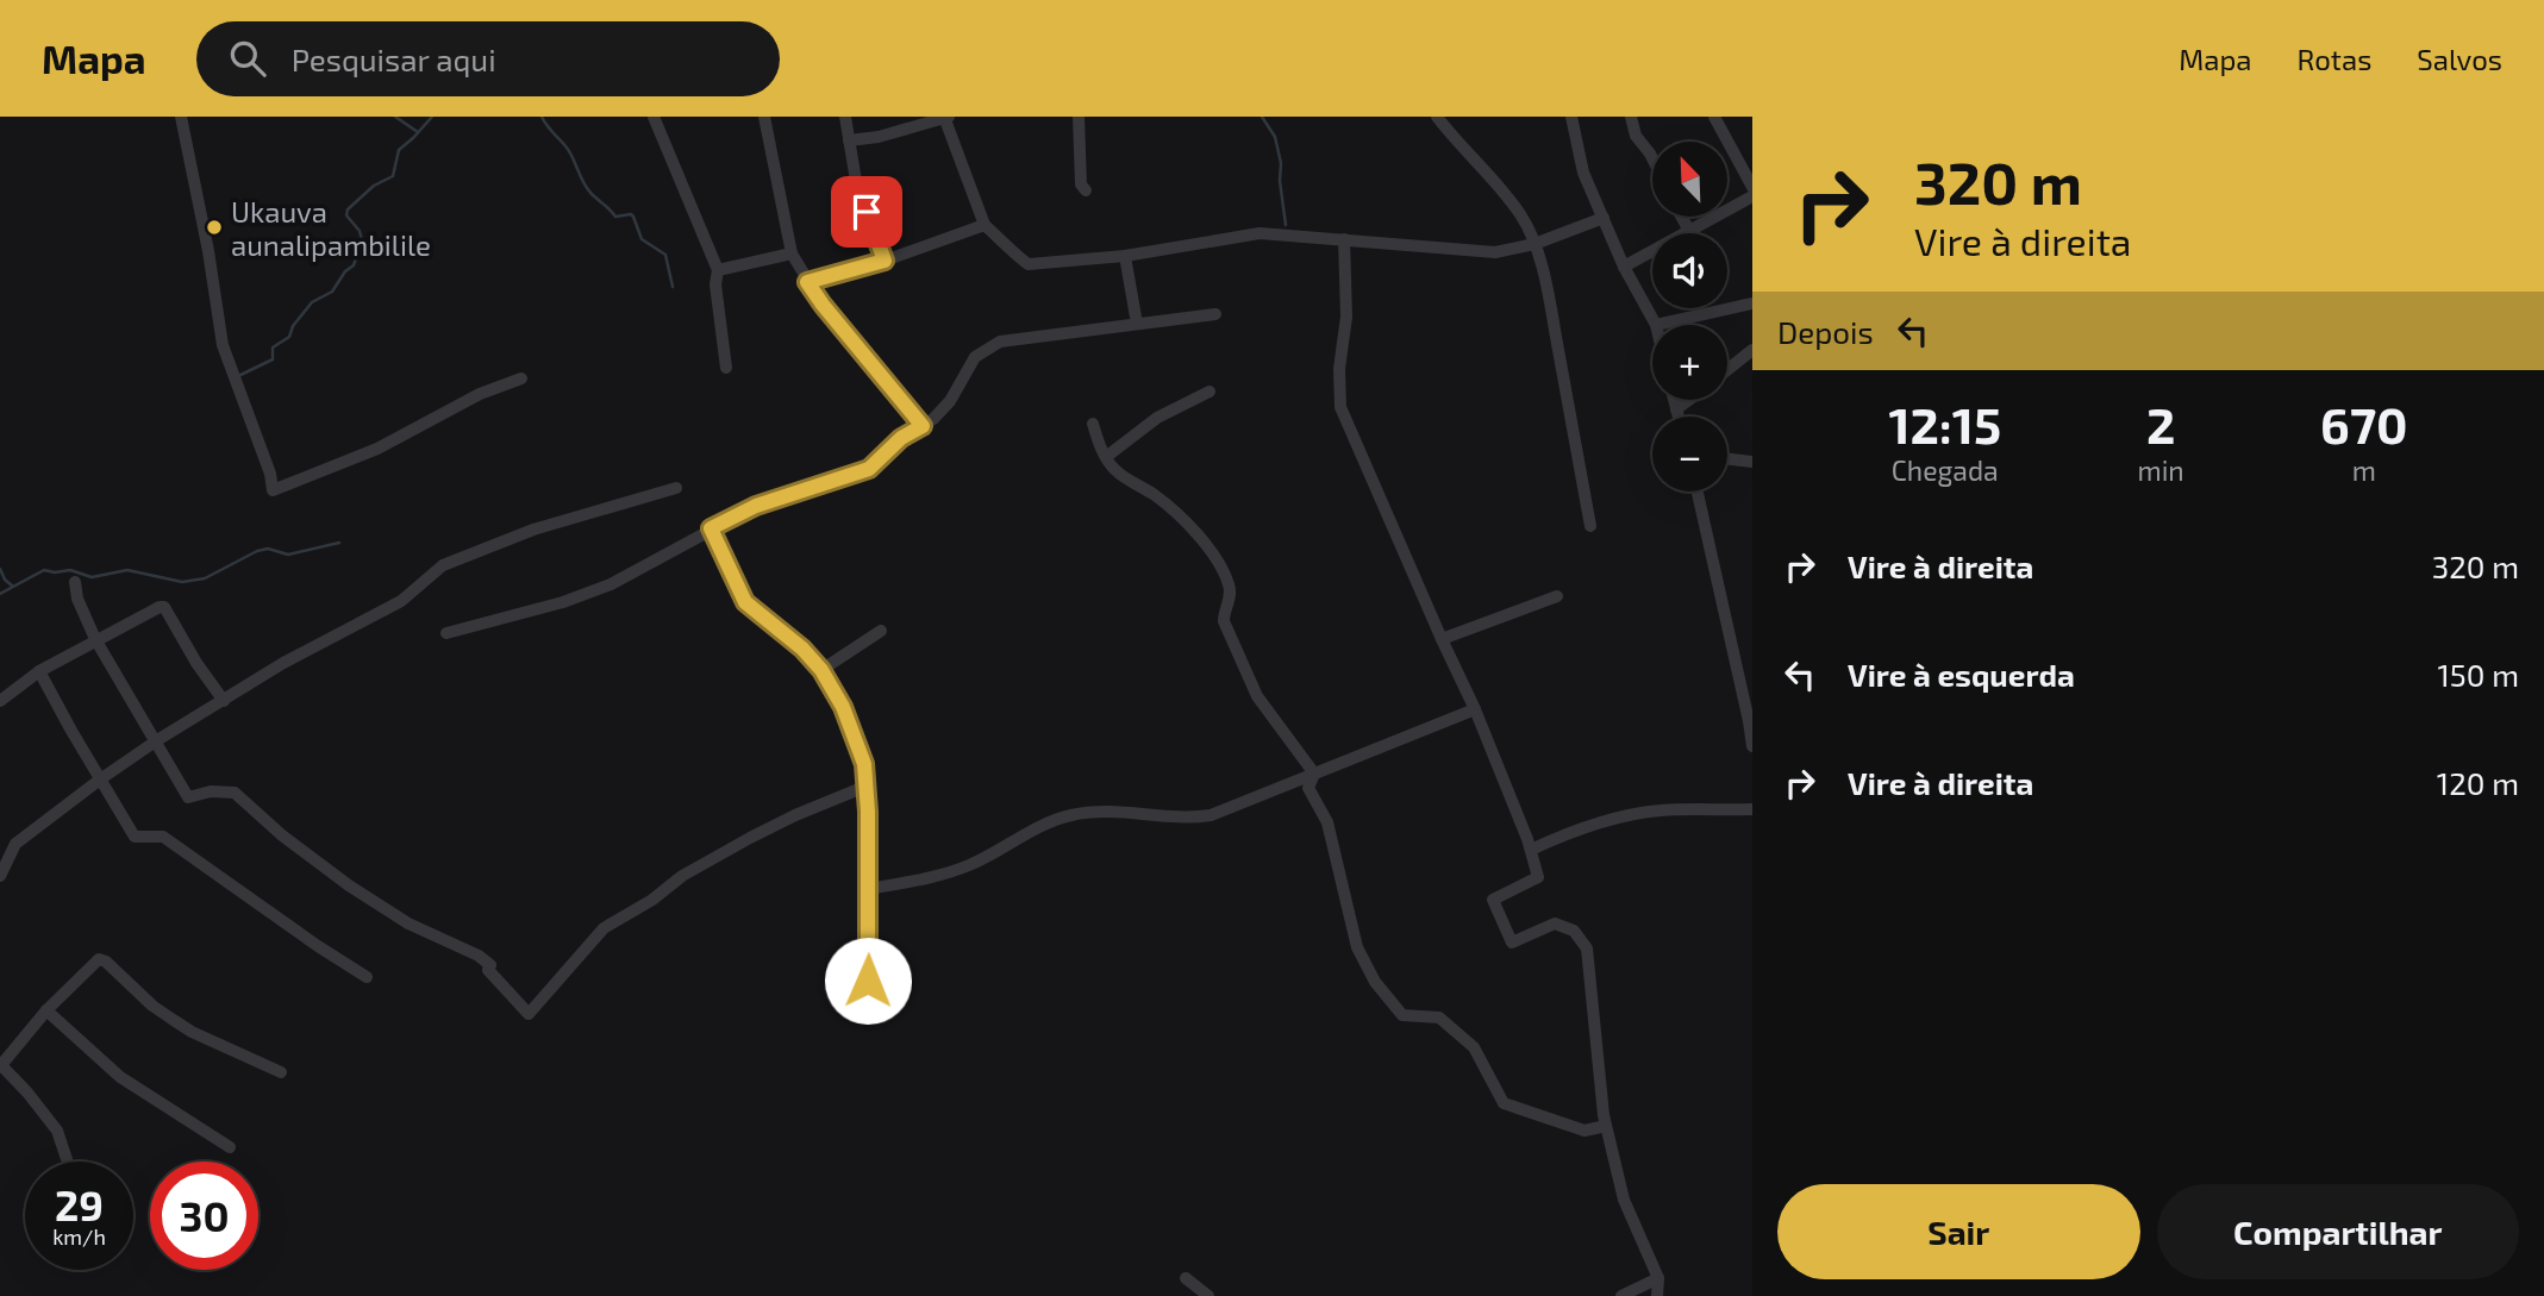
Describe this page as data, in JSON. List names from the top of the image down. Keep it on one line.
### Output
{"places":["Ukauva aunalipambilile"],"north":"top left","page":{"header":"Mapa","search":"Pesquisar aqui","nav":["Mapa","Rotas","Salvos"],"turn":["320 m","Vire à direita"],"map_buttons":["+","−"],"then":"Depois","eta":["12:15","Chegada","2","min","670","m"],"list":[{"name":"Vire à direita","value":"320 m"},{"name":"Vire à esquerda","value":"150 m"},{"name":"Vire à direita","value":"120 m"}],"speed":"29 km/h","limit":"30","buttons":["Sair","Compartilhar"]}}
